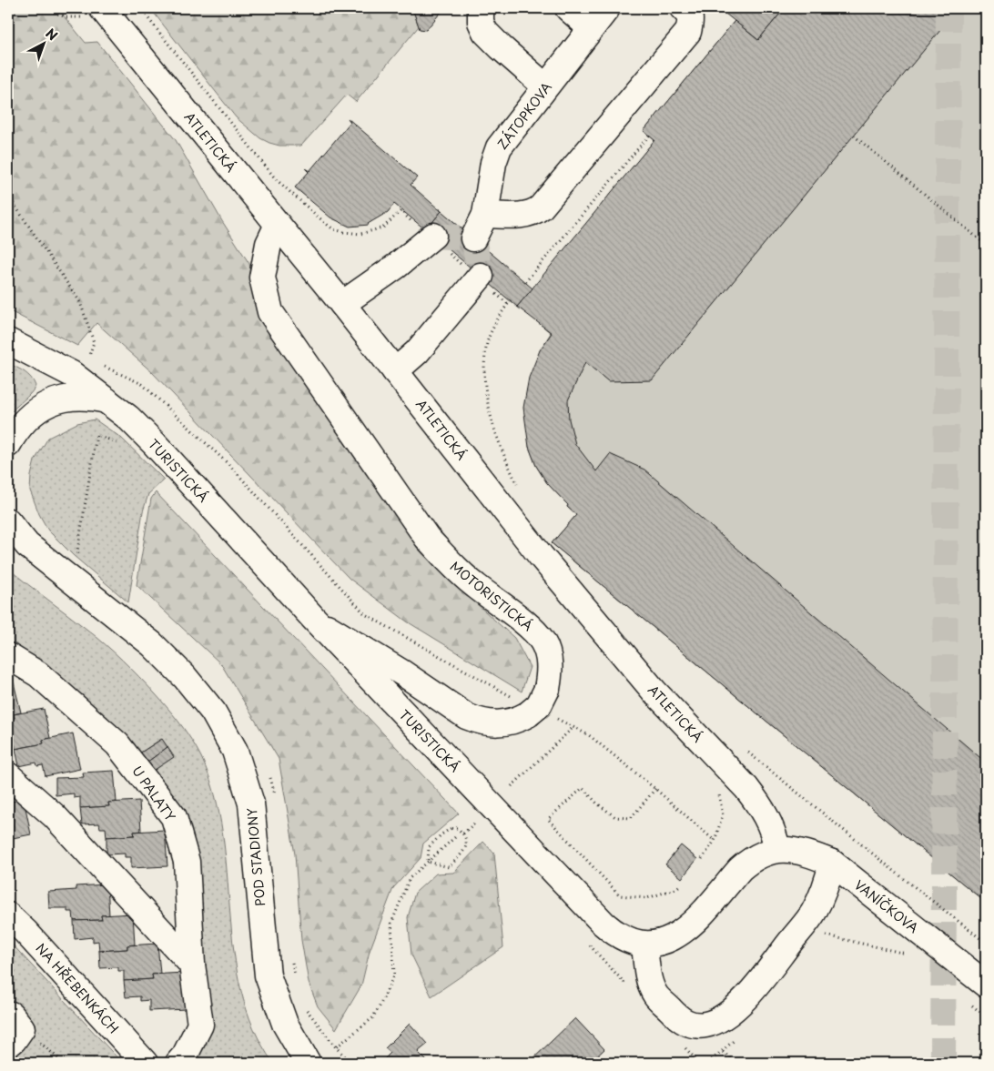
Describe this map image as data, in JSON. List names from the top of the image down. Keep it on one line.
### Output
{"streets":{"street":["ZÁTOPKOVA","ATLETICKÁ","TURISTICKÁ","MOTORISTICKÁ","U PALATY","POD STADIONY","VANÍČKOVA","NA HŘEBENKÁCH"]},"crossings":[["ATLETICKÁ","TURISTICKÁ"],["ATLETICKÁ","MOTORISTICKÁ"],["ATLETICKÁ","VANÍČKOVA"],["TURISTICKÁ","MOTORISTICKÁ"],["TURISTICKÁ","VANÍČKOVA"]],"north":"top right"}
